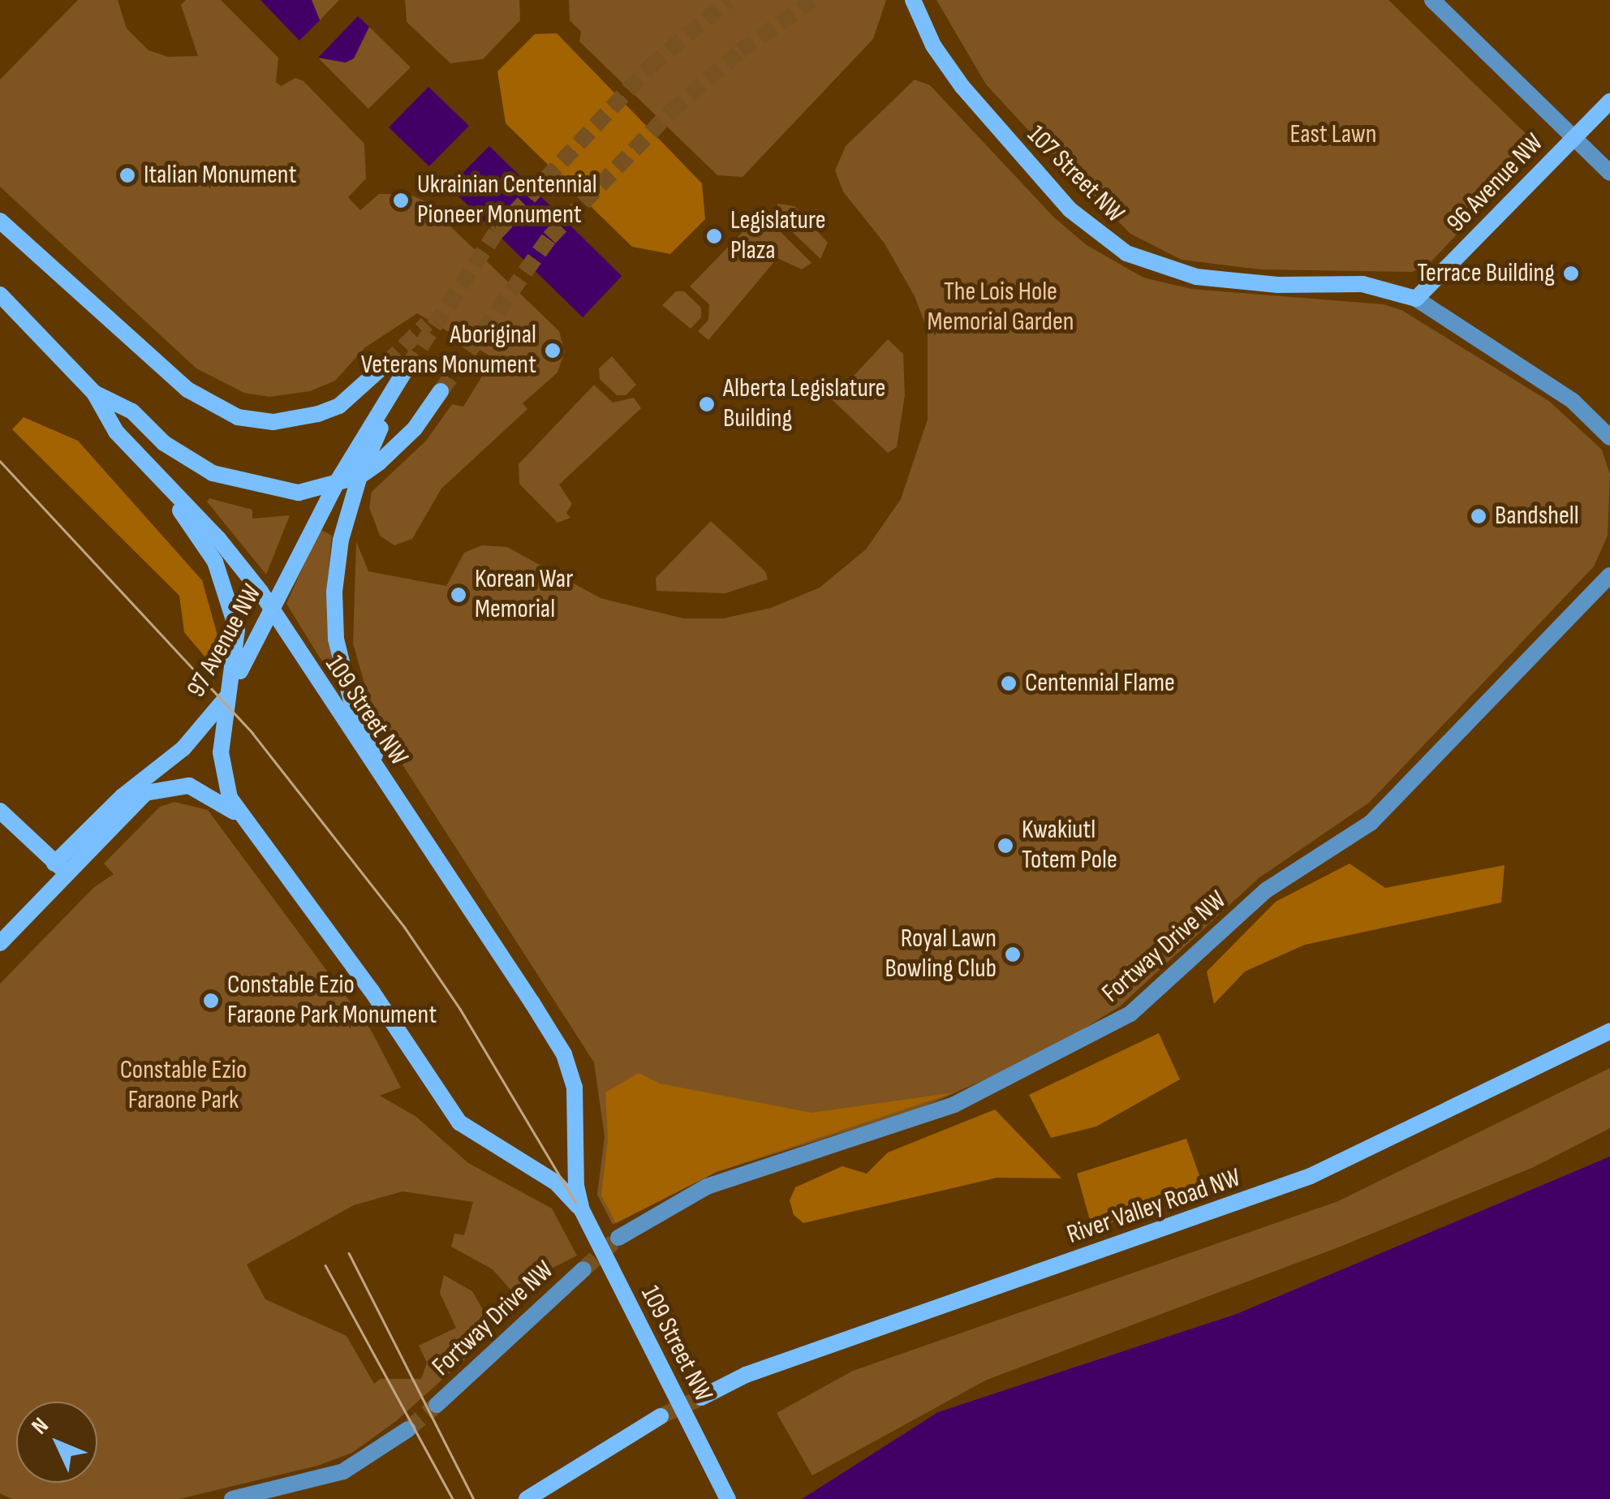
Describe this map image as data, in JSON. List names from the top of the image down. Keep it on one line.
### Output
{"streets":{"main road":["107 Street NW","96 Avenue NW","97 Avenue NW","109 Street NW","River Valley Road NW"],"street":["Fortway Drive NW"]},"crossings":[["107 Street NW","96 Avenue NW"],["97 Avenue NW","109 Street NW"]],"parks":["East Lawn","The Lois Hole Memorial Garden","Constable Ezio Faraone Park"],"places":["Italian Monument","Ukrainian Centennial Pioneer Monument","Legislature Plaza","Terrace Building","Aboriginal Veterans Monument","Alberta Legislature Building","Bandshell","Korean War Memorial","Centennial Flame","Kwakiutl Totem Pole","Royal Lawn Bowling Club","Constable Ezio Faraone Park Monument"],"north":"top left"}
